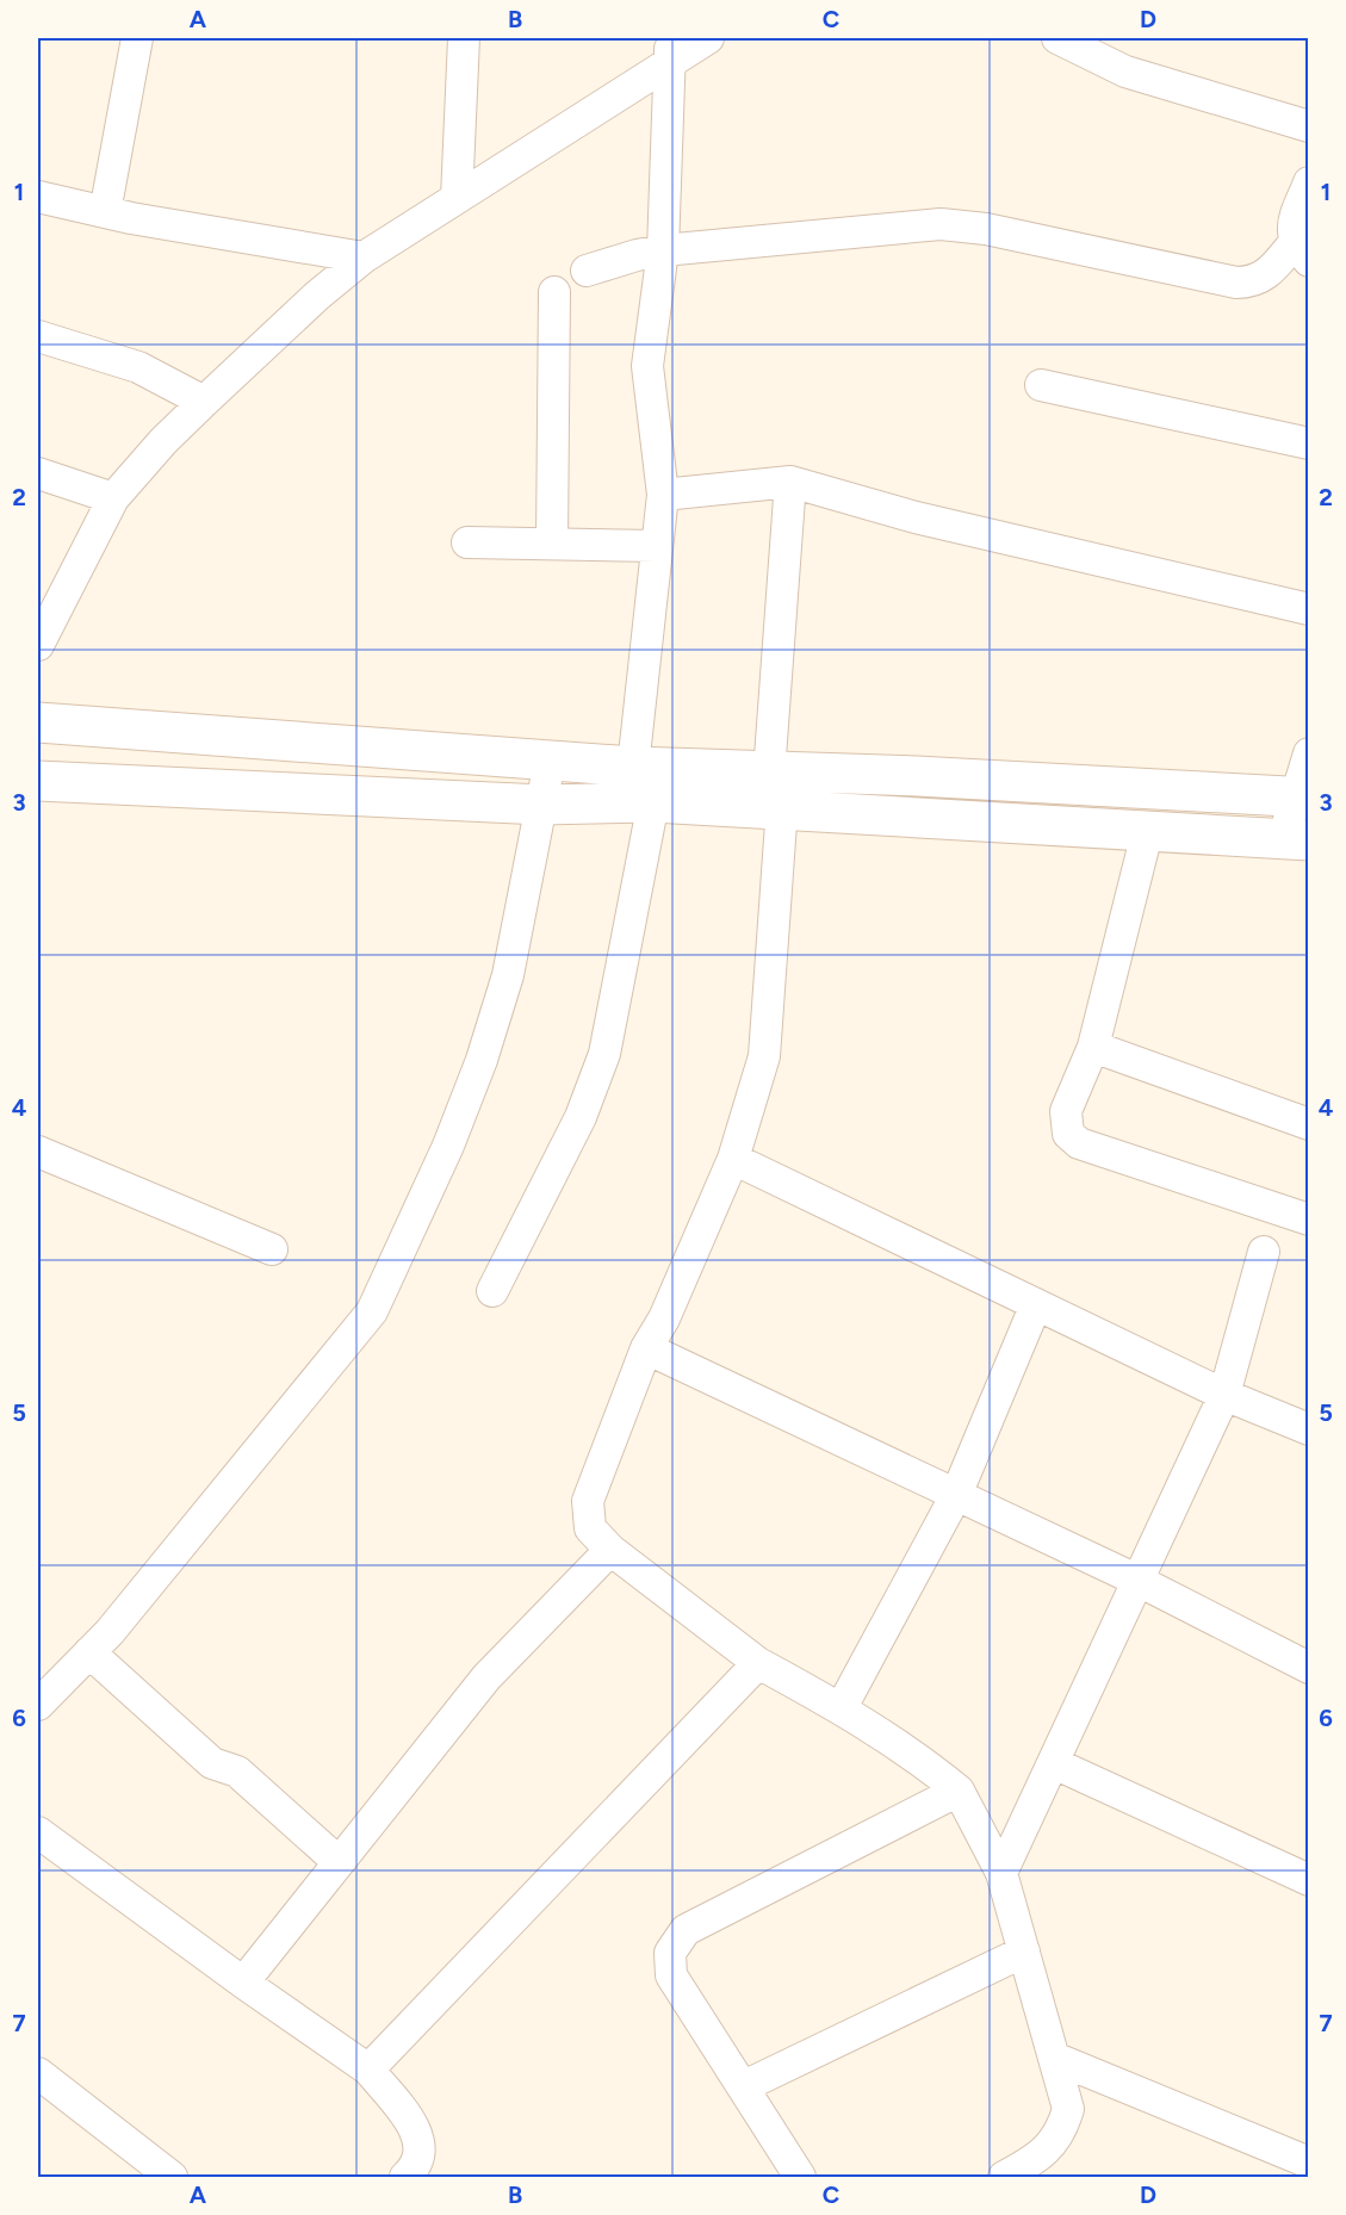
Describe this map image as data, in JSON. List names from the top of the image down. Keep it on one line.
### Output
{"grid":{"columns":["A","B","C","D"],"rows":["1","2","3","4","5","6","7"]}}
